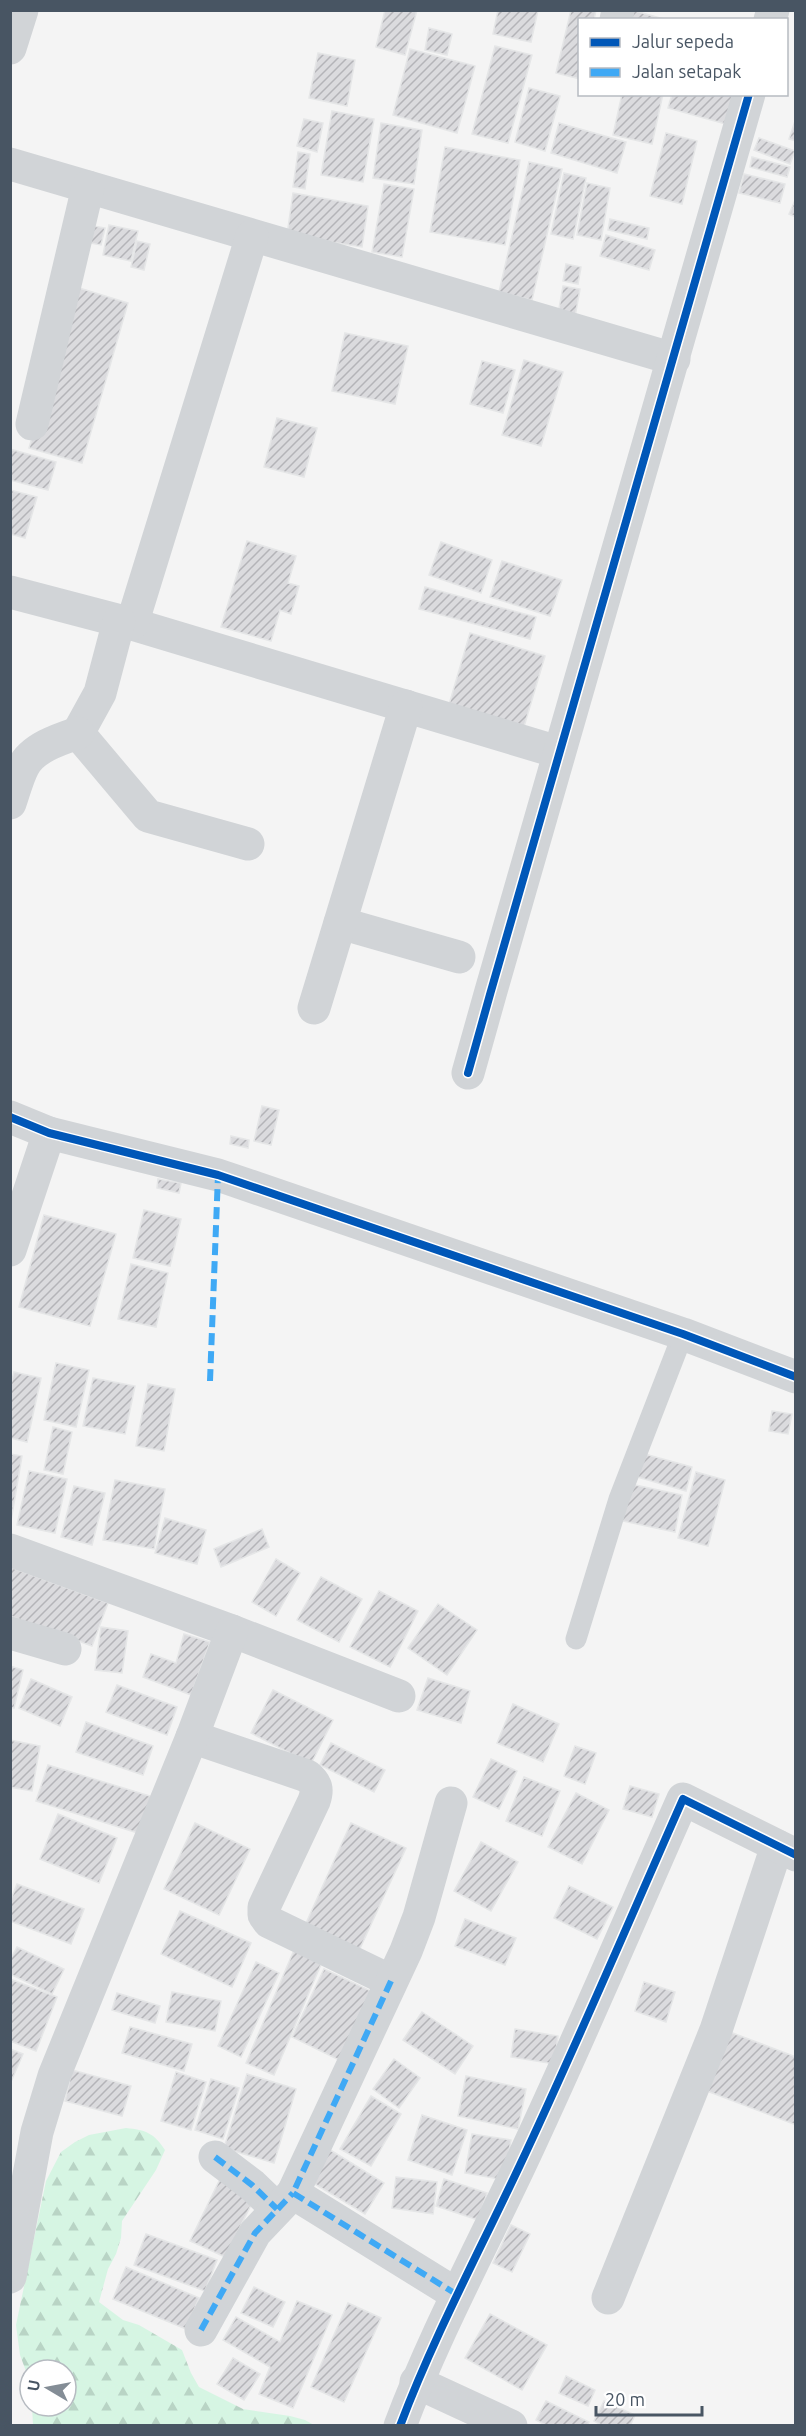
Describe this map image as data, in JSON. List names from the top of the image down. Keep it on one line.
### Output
{"legend":["Jalur sepeda","Jalan setapak"],"scale_bar":"20 m","north":"left"}
